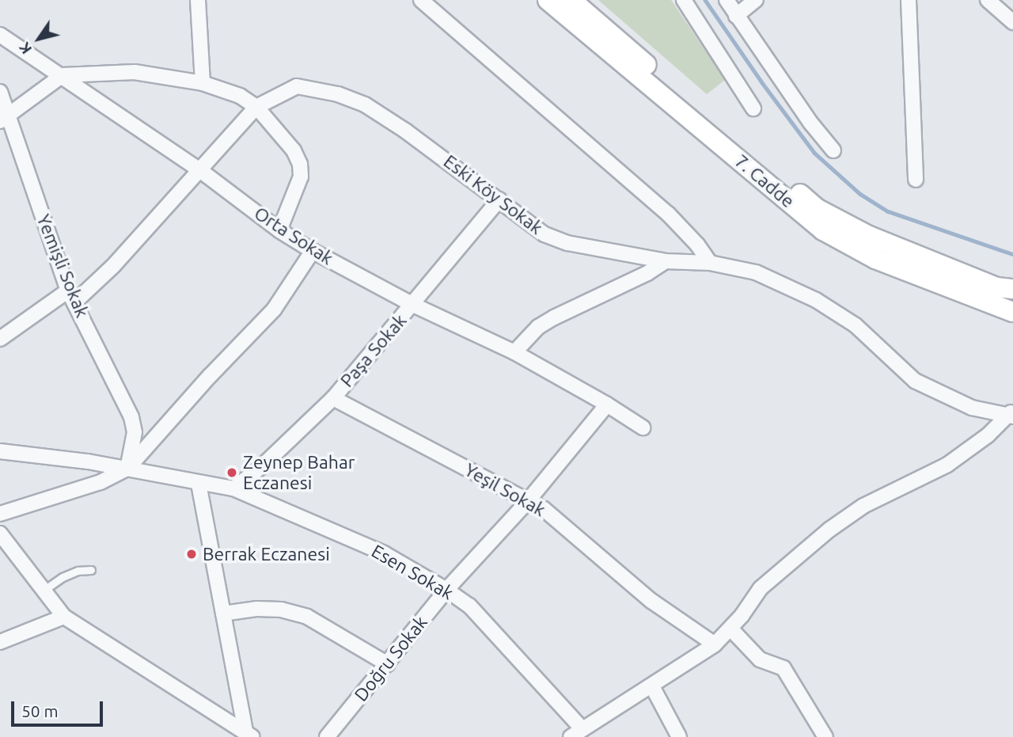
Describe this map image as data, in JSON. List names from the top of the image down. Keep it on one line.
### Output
{"streets":{"main road":["7. Cadde"],"street":["Eski Köy Sokak","Orta Sokak","Yemişli Sokak","Paşa Sokak","Yeşil Sokak","Esen Sokak","Doğru Sokak"]},"crossings":[["Eski Köy Sokak","Paşa Sokak"],["Orta Sokak","Paşa Sokak"],["Orta Sokak","Doğru Sokak"],["Yemişli Sokak","Esen Sokak"],["Paşa Sokak","Yeşil Sokak"],["Paşa Sokak","Esen Sokak"],["Yeşil Sokak","Doğru Sokak"],["Esen Sokak","Doğru Sokak"]],"places":["Zeynep Bahar Eczanesi","Berrak Eczanesi"],"scale_bar":"50 m","north":"bottom left"}
